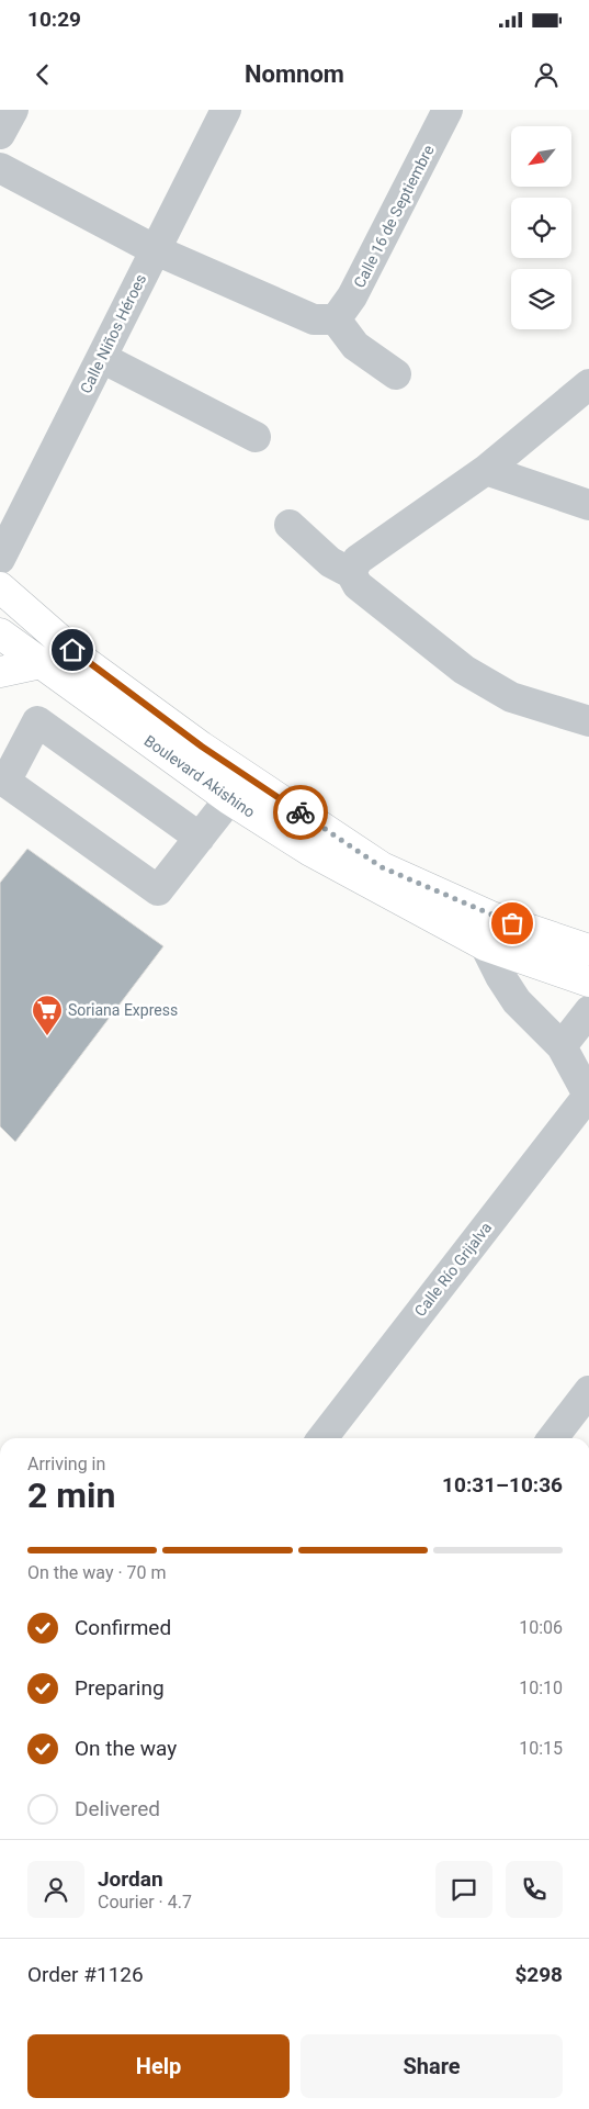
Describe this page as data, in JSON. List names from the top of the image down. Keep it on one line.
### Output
{"streets":{"main road":["Boulevard Akishino"],"street":["Calle 16 de Septiembre","Calle Niños Héroes","Calle Río Grijalva"]},"places":{"supermarket":["Soriana Express"]},"north":"bottom left","page":{"status":"10:29","header":"Nomnom","heading":["2 min","Arriving in","10:31–10:36"],"panel":["Jordan","Courier · 4.7","Order #1126","$298"],"bar":"On the way · 70 m","list":[["Confirmed","10:06"],["Preparing","10:10"],["On the way","10:15"],"Delivered"],"buttons":["Help","Share"]}}
